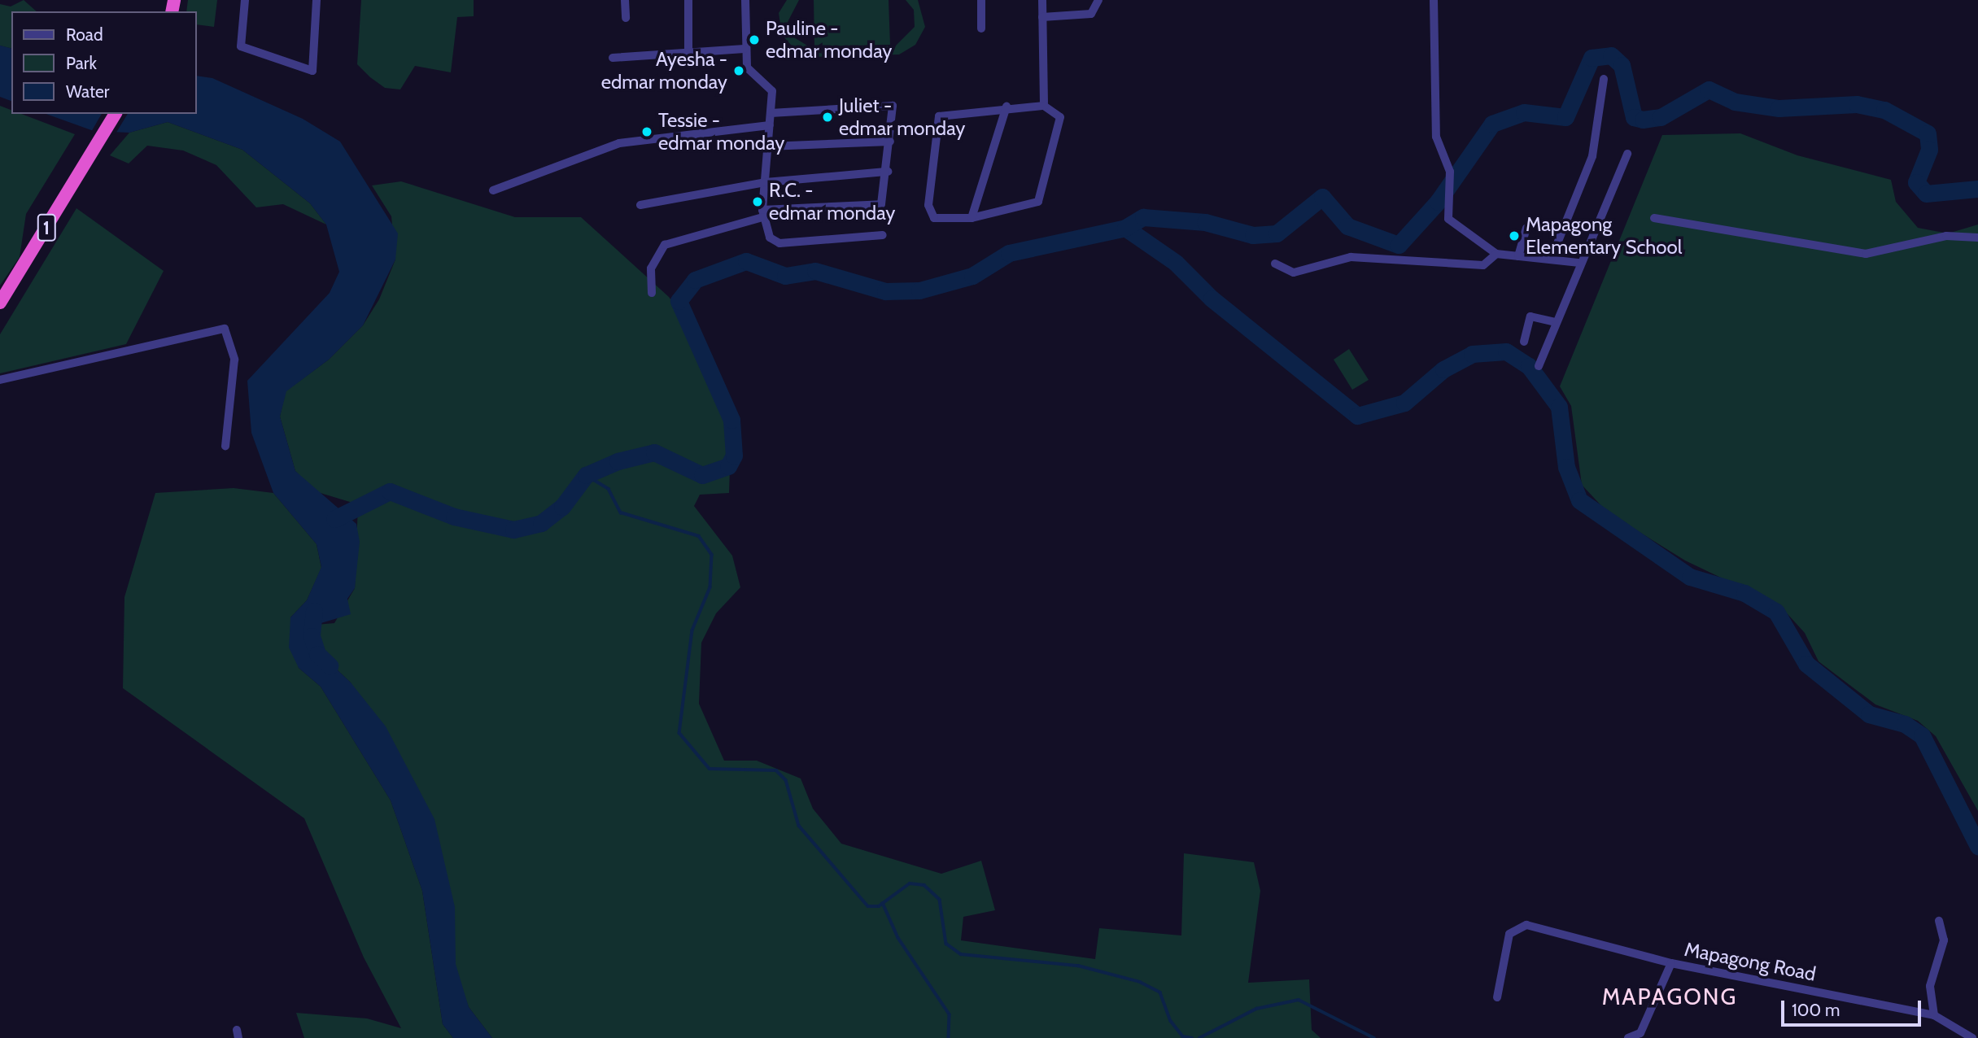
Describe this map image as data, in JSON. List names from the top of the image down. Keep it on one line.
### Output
{"streets":{"highway":["1"],"street":["Mapagong Road"]},"districts":["MAPAGONG"],"places":["Pauline - edmar monday","Ayesha - edmar monday","Juliet - edmar monday","Tessie - edmar monday","R.C. - edmar monday","Mapagong Elementary School"],"legend":["Road","Park","Water"],"scale_bar":"100 m"}
